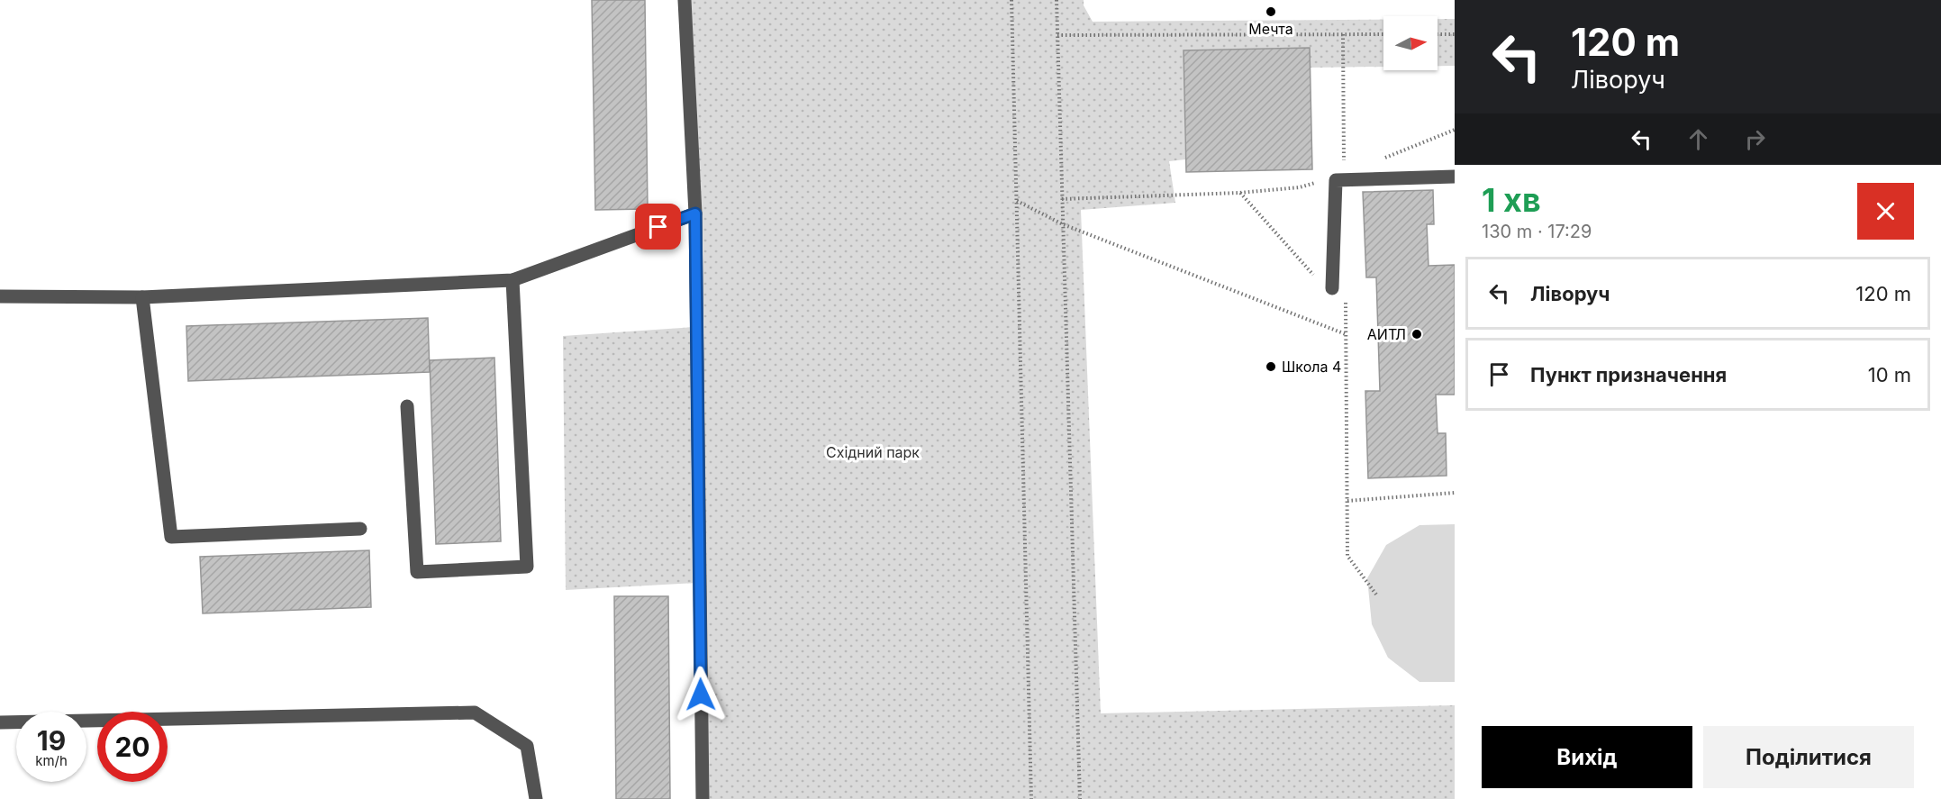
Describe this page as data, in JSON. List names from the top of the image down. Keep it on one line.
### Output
{"parks":["Східний парк"],"places":["Мечта","АИТЛ","Школа 4"],"north":"right","page":{"turn":["120 m","Ліворуч"],"heading":["1 хв","130 m · 17:29"],"list":[{"name":"Ліворуч","value":"120 m"},{"name":"Пункт призначення","value":"10 m"}],"speed":"19 km/h","limit":"20","buttons":["Вихід","Поділитися"]}}
